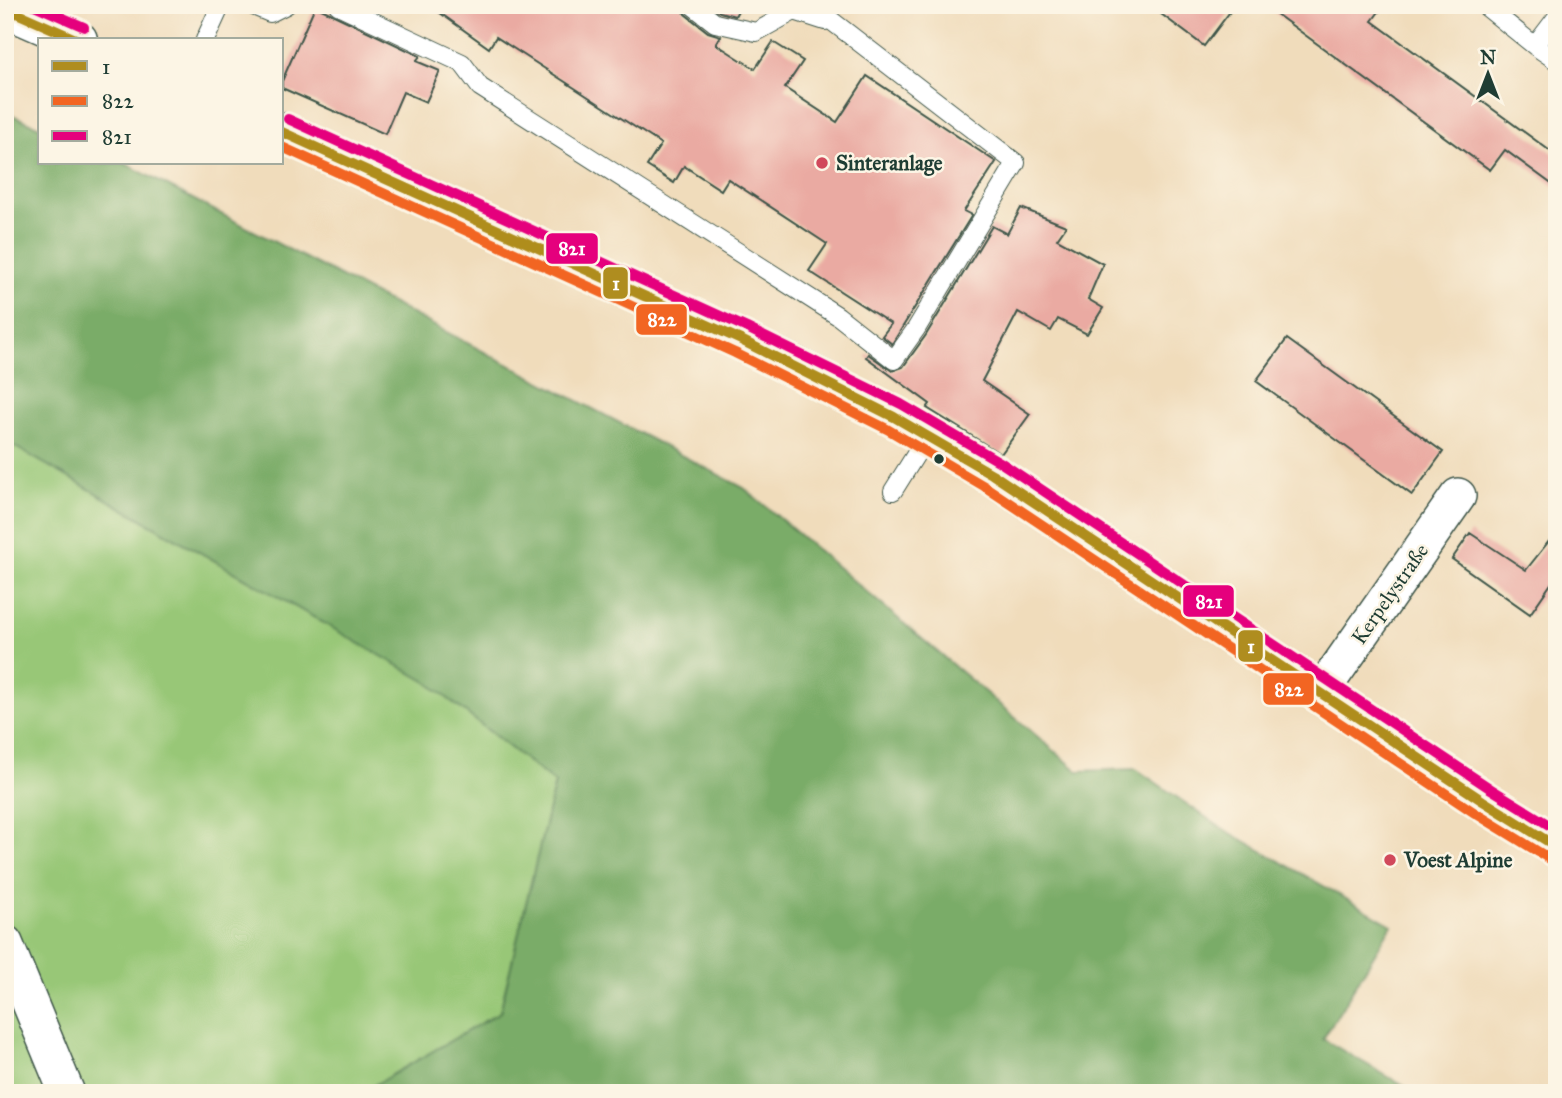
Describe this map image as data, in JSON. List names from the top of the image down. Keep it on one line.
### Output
{"streets":{"street":["Kerpelystraße"]},"places":["Sinteranlage","Voest Alpine"],"lines":["transit line 821","transit line 1","transit line 822"],"legend":["1","822","821"],"north":"top"}
